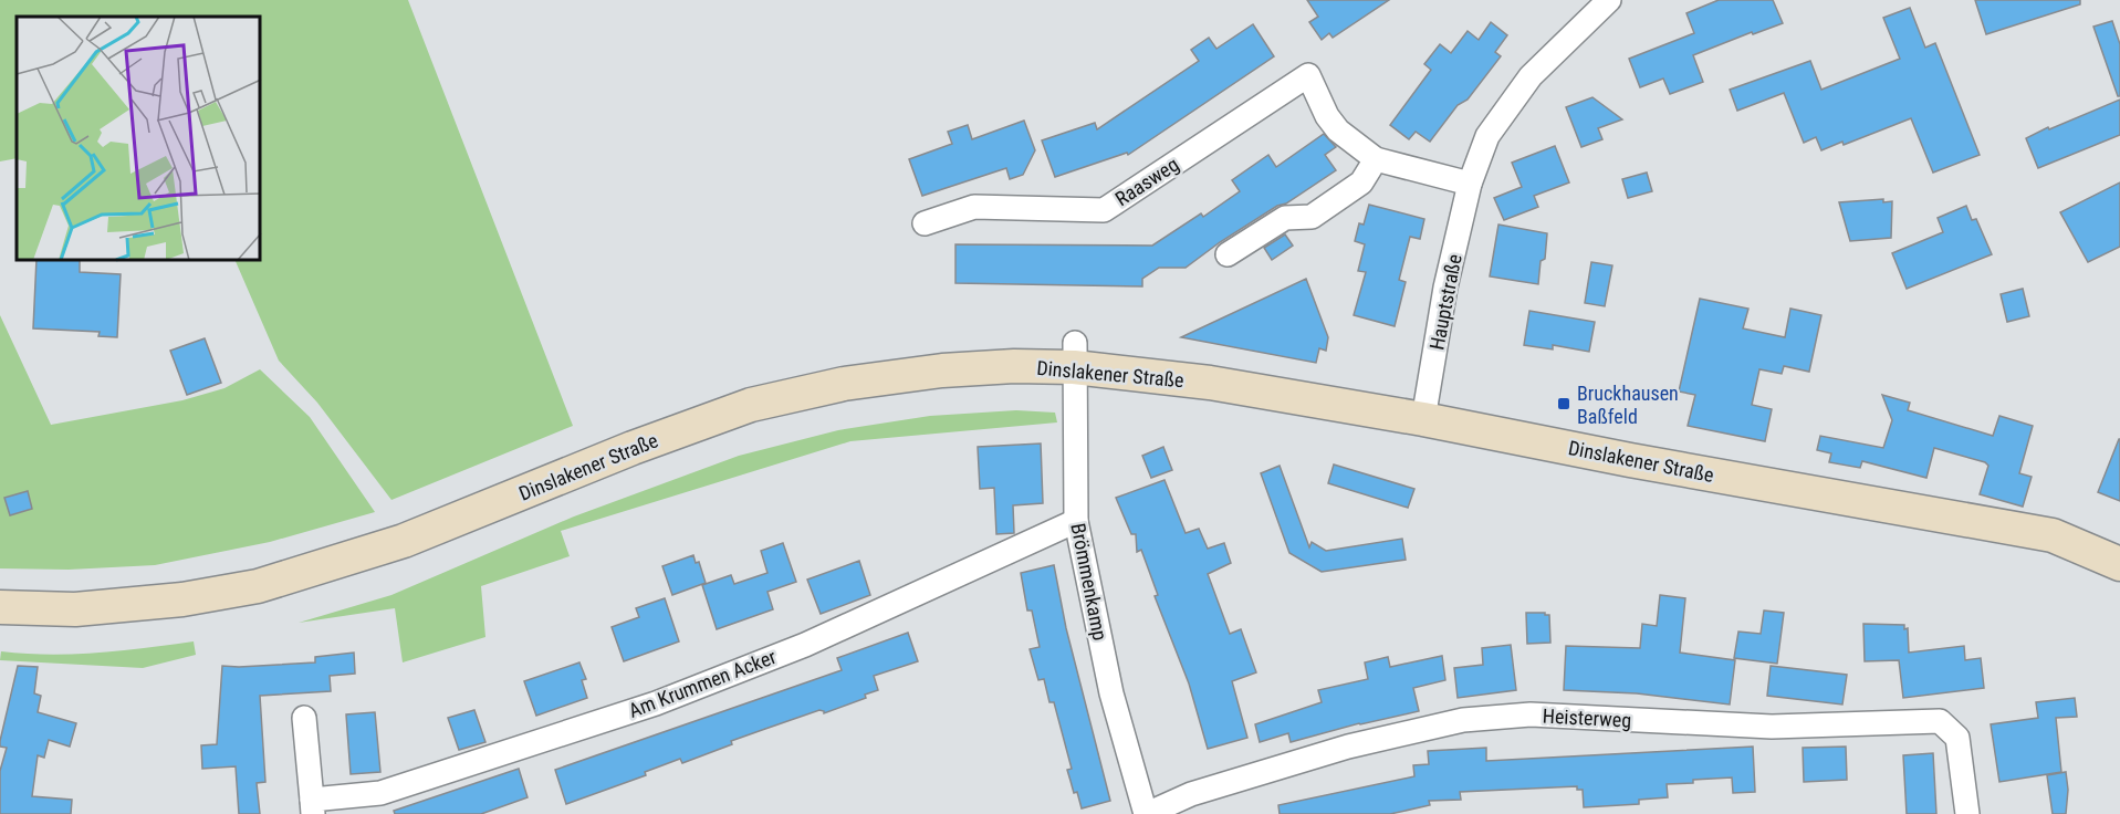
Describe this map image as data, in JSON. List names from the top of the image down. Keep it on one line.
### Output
{"streets":{"main road":["Dinslakener Straße"],"street":["Raasweg","Hauptstraße","Brömmenkamp","Am Krummen Acker","Heisterweg"]},"crossings":[["Hauptstraße","Dinslakener Straße"],["Dinslakener Straße","Brömmenkamp"],["Brömmenkamp","Am Krummen Acker"],["Brömmenkamp","Heisterweg"]],"places":{"transit":["Bruckhausen Baßfeld"]}}
